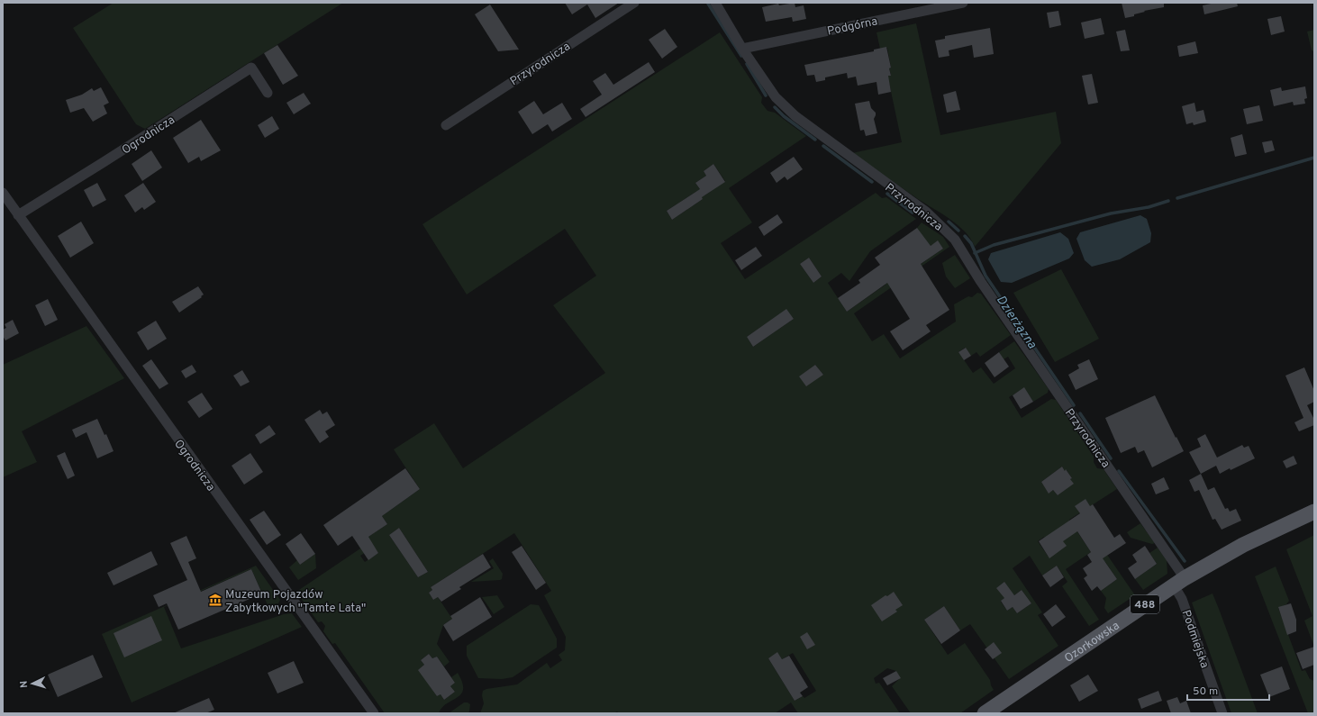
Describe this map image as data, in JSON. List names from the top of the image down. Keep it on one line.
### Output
{"streets":{"main road":["488","Ozorkowska"],"street":["Podgórna","Przyrodnicza","Ogrodnicza","Podmiejska"]},"crossings":[["Podgórna","Przyrodnicza"],["Przyrodnicza","Podmiejska"],["Przyrodnicza","Ozorkowska"],["Podmiejska","Ozorkowska"]],"water":["Dzierżązna"],"places":{"museum":["Muzeum Pojazdów Zabytkowych \"Tamte Lata\""]},"scale_bar":"50 m","north":"left"}
